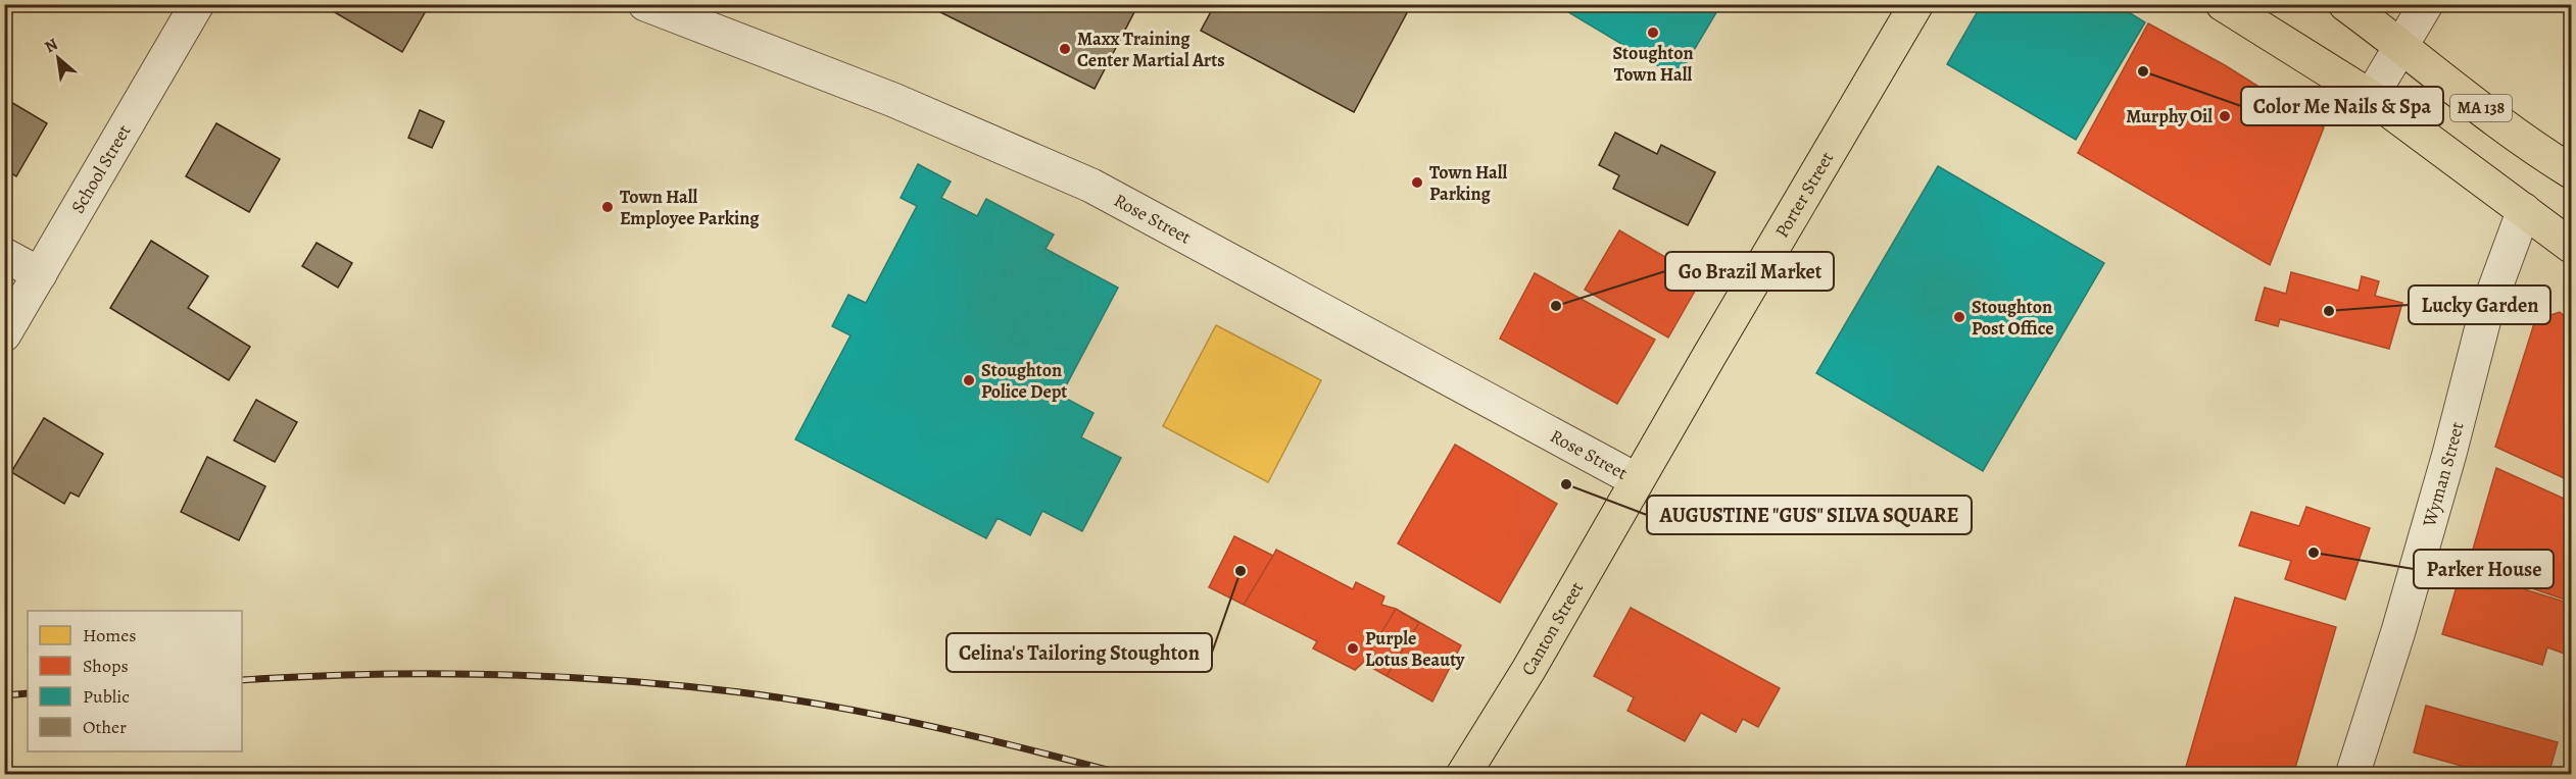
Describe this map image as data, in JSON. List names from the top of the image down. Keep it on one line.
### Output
{"streets":{"main road":["MA 138","Porter Street","Canton Street"],"street":["School Street","Rose Street","Wyman Street"]},"crossings":[["MA 138","Wyman Street"],["Porter Street","Rose Street"],["Porter Street","Canton Street"],["Rose Street","Canton Street"]],"places":["Stoughton Town Hall","Maxx Training Center Martial Arts","Color Me Nails & Spa","Murphy Oil","Town Hall Parking","Town Hall Employee Parking","Go Brazil Market","Lucky Garden","Stoughton Post Office","Stoughton Police Dept","AUGUSTINE \"GUS\" SILVA SQUARE","Parker House","Celina's Tailoring Stoughton","Purple Lotus Beauty"],"legend":["Homes","Shops","Public","Other"],"north":"top left"}
